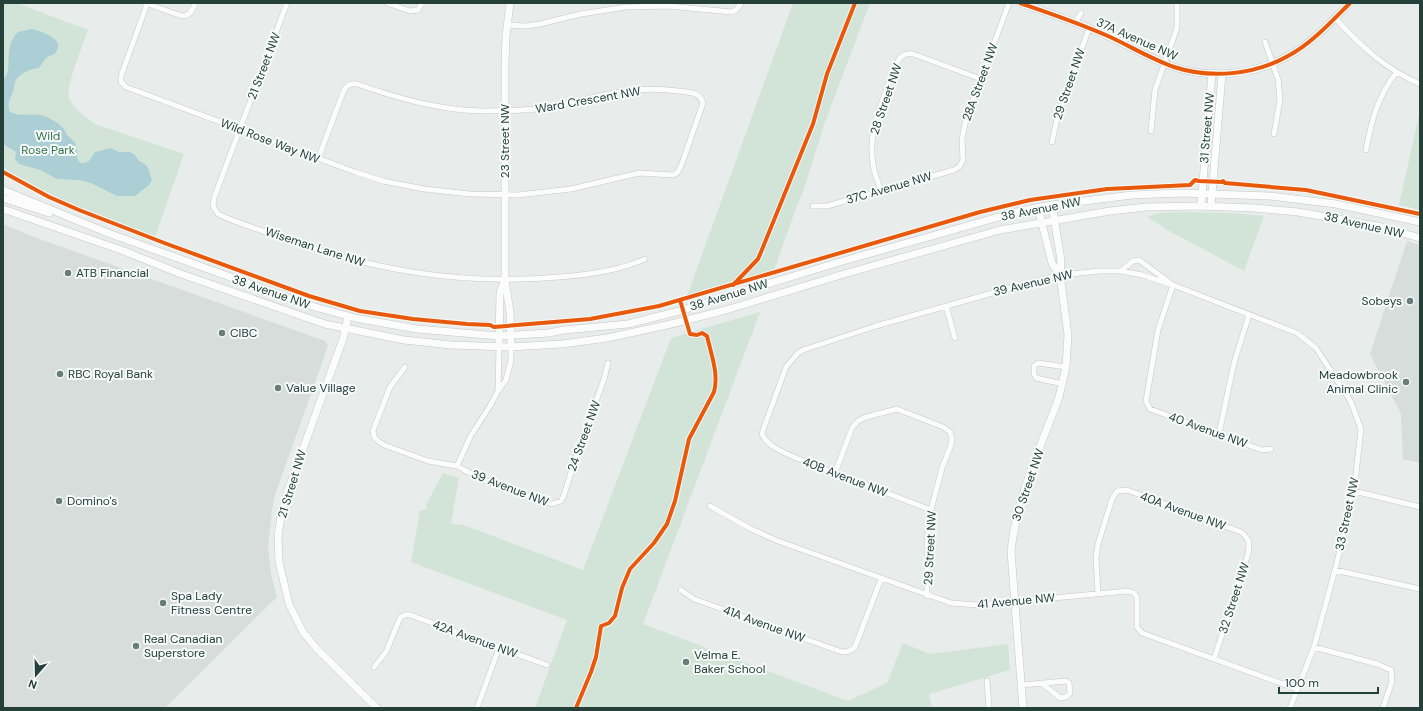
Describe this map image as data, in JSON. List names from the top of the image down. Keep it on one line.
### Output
{"streets":{"main road":["37A Avenue NW","21 Street NW","31 Street NW","23 Street NW","38 Avenue NW","30 Street NW"],"street":["28A Street NW","29 Street NW","28 Street NW","Ward Crescent NW","Wild Rose Way NW","37C Avenue NW","Wiseman Lane NW","39 Avenue NW","40 Avenue NW","24 Street NW","40B Avenue NW","40A Avenue NW","33 Street NW","32 Street NW","41 Avenue NW","41A Avenue NW","42A Avenue NW"]},"crossings":[["37A Avenue NW","29 Street NW"],["37A Avenue NW","31 Street NW"],["21 Street NW","Wild Rose Way NW"],["21 Street NW","38 Avenue NW"],["21 Street NW","Wiseman Lane NW"],["28A Street NW","28 Street NW"],["28A Street NW","37C Avenue NW"],["29 Street NW","40B Avenue NW"],["29 Street NW","41 Avenue NW"],["28 Street NW","37C Avenue NW"],["Ward Crescent NW","Wild Rose Way NW"],["Ward Crescent NW","23 Street NW"],["31 Street NW","38 Avenue NW"],["Wild Rose Way NW","23 Street NW"],["Wild Rose Way NW","Wiseman Lane NW"],["23 Street NW","38 Avenue NW"],["23 Street NW","Wiseman Lane NW"],["23 Street NW","39 Avenue NW"],["38 Avenue NW","30 Street NW"],["39 Avenue NW","40 Avenue NW"],["39 Avenue NW","24 Street NW"],["39 Avenue NW","40B Avenue NW"],["39 Avenue NW","30 Street NW"],["39 Avenue NW","33 Street NW"],["30 Street NW","41 Avenue NW"],["40A Avenue NW","32 Street NW"],["40A Avenue NW","41 Avenue NW"],["33 Street NW","41 Avenue NW"],["32 Street NW","41 Avenue NW"],["41 Avenue NW","41A Avenue NW"]],"parks":["Wild Rose Park"],"places":["ATB Financial","Sobeys","CIBC","RBC Royal Bank","Meadowbrook Animal Clinic","Value Village","Domino's","Spa Lady Fitness Centre","Real Canadian Superstore","Velma E. Baker School"],"scale_bar":"100 m","north":"bottom"}
